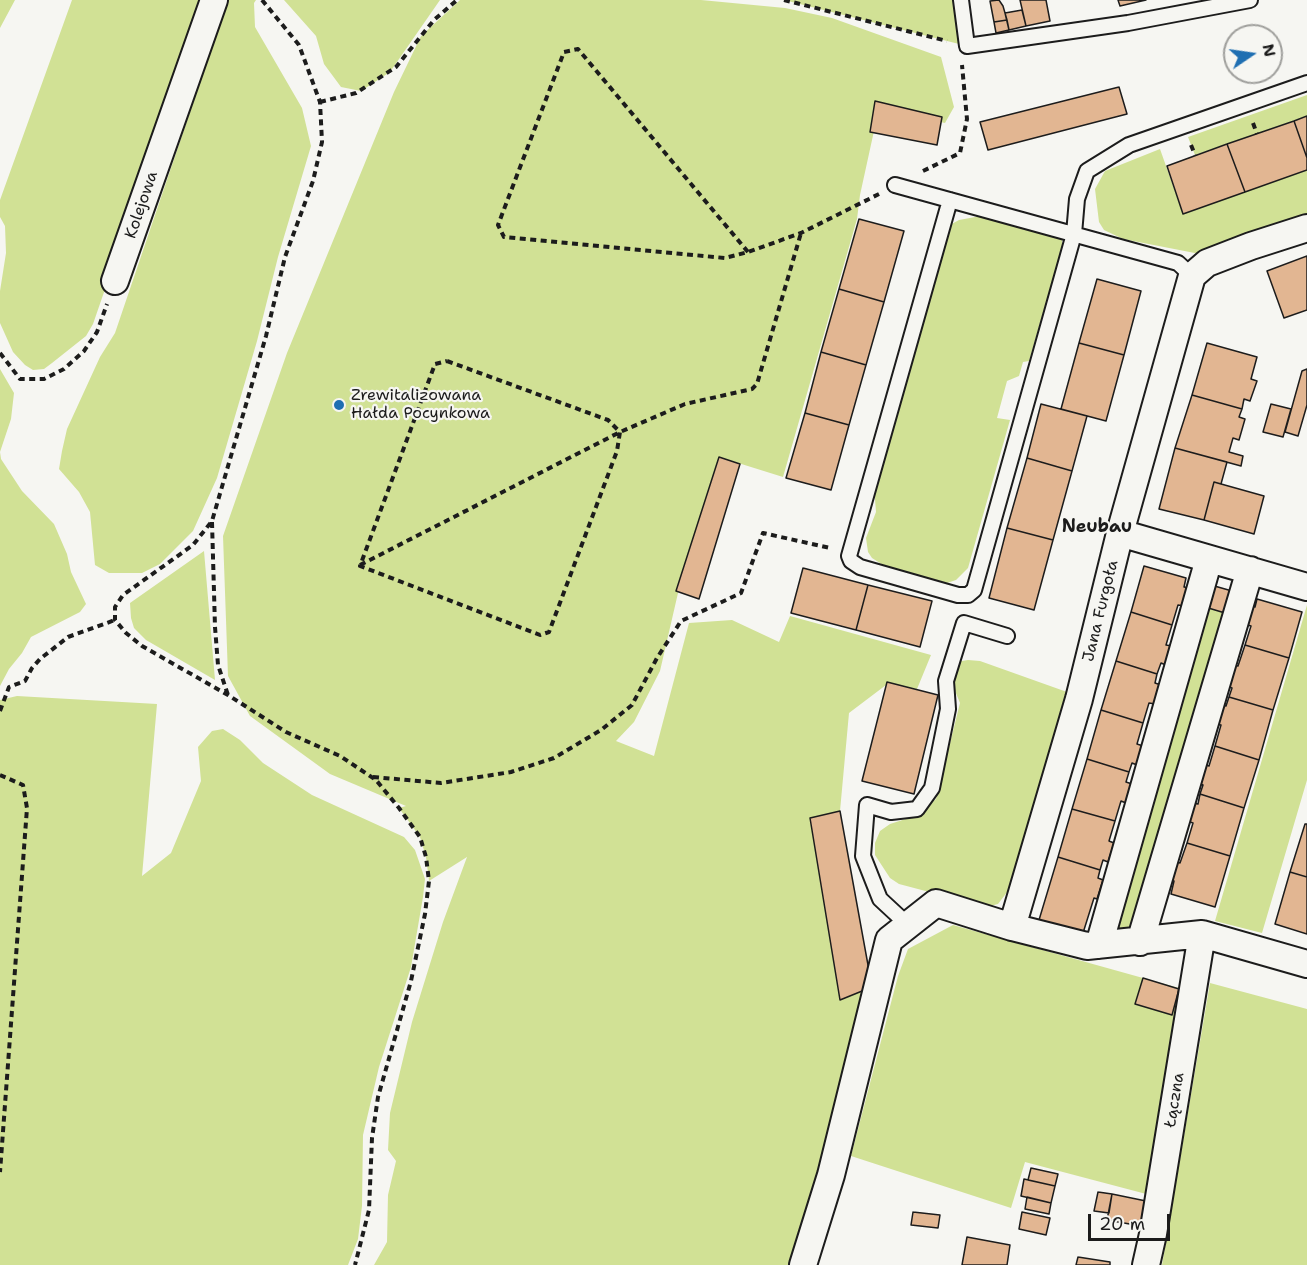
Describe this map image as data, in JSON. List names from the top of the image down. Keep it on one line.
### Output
{"streets":{"street":["Kolejowa","Jana Furgoła","Łączna"]},"districts":["Neubau"],"places":["Zrewitalizowana Hałda Pocynkowa"],"scale_bar":"20 m","north":"right"}
